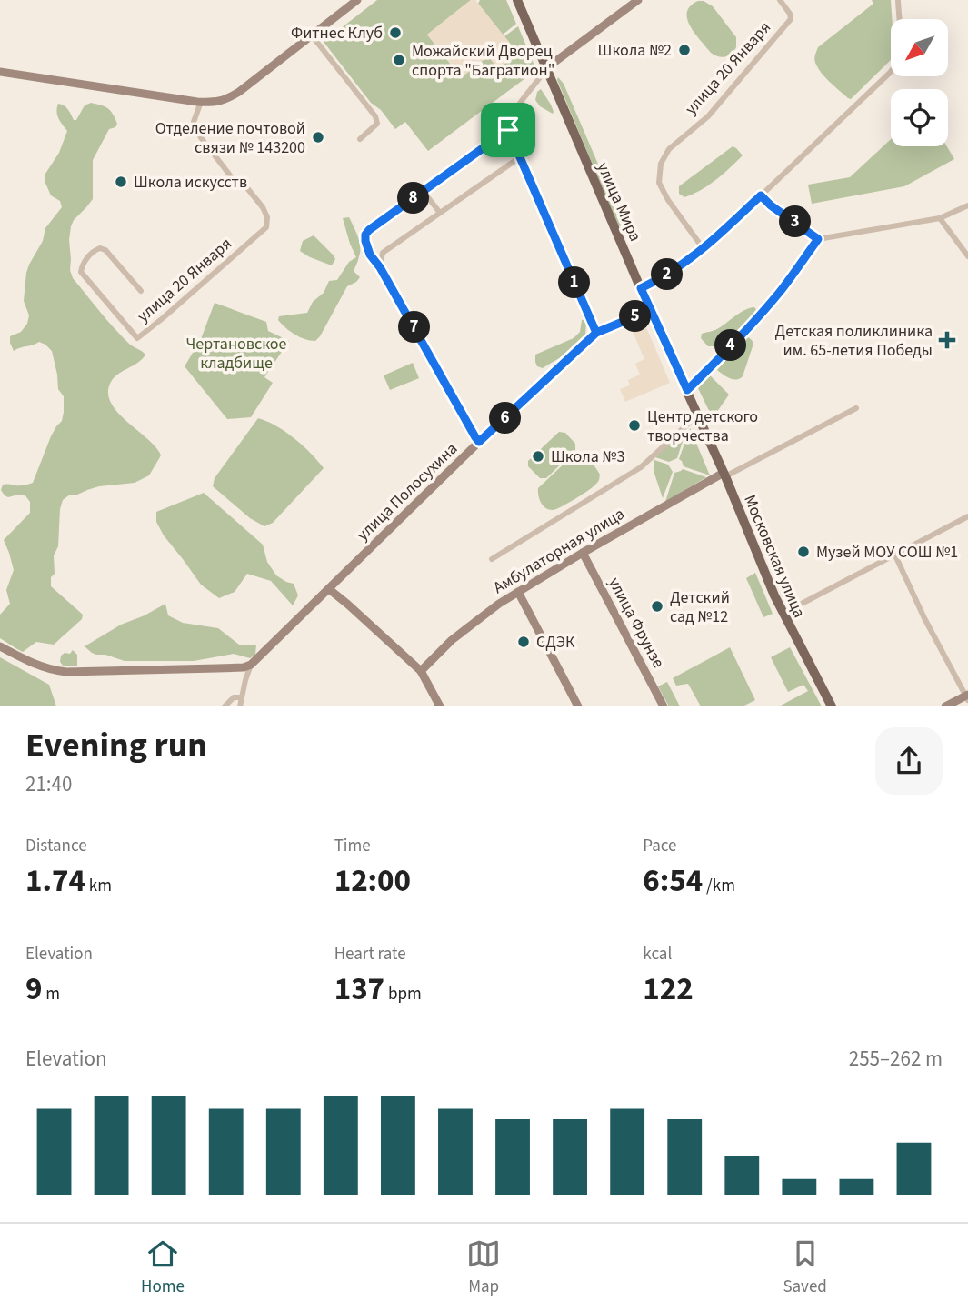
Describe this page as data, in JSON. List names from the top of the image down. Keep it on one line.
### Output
{"streets":{"main road":["улица Мира","Московская улица"],"street":["улица 20 Января","улица Полосухина","Амбулаторная улица","улица Фрунзе"]},"crossings":[["улица Мира","улица Полосухина"],["улица Мира","Московская улица"],["Амбулаторная улица","Московская улица"],["Амбулаторная улица","улица Фрунзе"]],"parks":["Чертановское кладбище"],"places":{"other":["Фитнес Клуб","Школа №2","Можайский Дворец спорта \"Багратион\"","Отделение почтовой связи № 143200","Школа искусств","Центр детского творчества","Школа №3","Музей МОУ СОШ №1","Детский сад №12","СДЭК"],"health":["Детская поликлиника им. 65-летия Победы"]},"north":"bottom left","page":{"pins":["8","3","2","1","5","7","4","6"],"heading":["Evening run","21:40"],"stats":[["Distance","1.74 km"],["Time","12:00"],["Pace","6:54 /km"],["Elevation","9 m"],["Heart rate","137 bpm"],["kcal","122"]],"chart":["Elevation","255–262 m"],"tabs":["Home","Map","Saved"]}}
